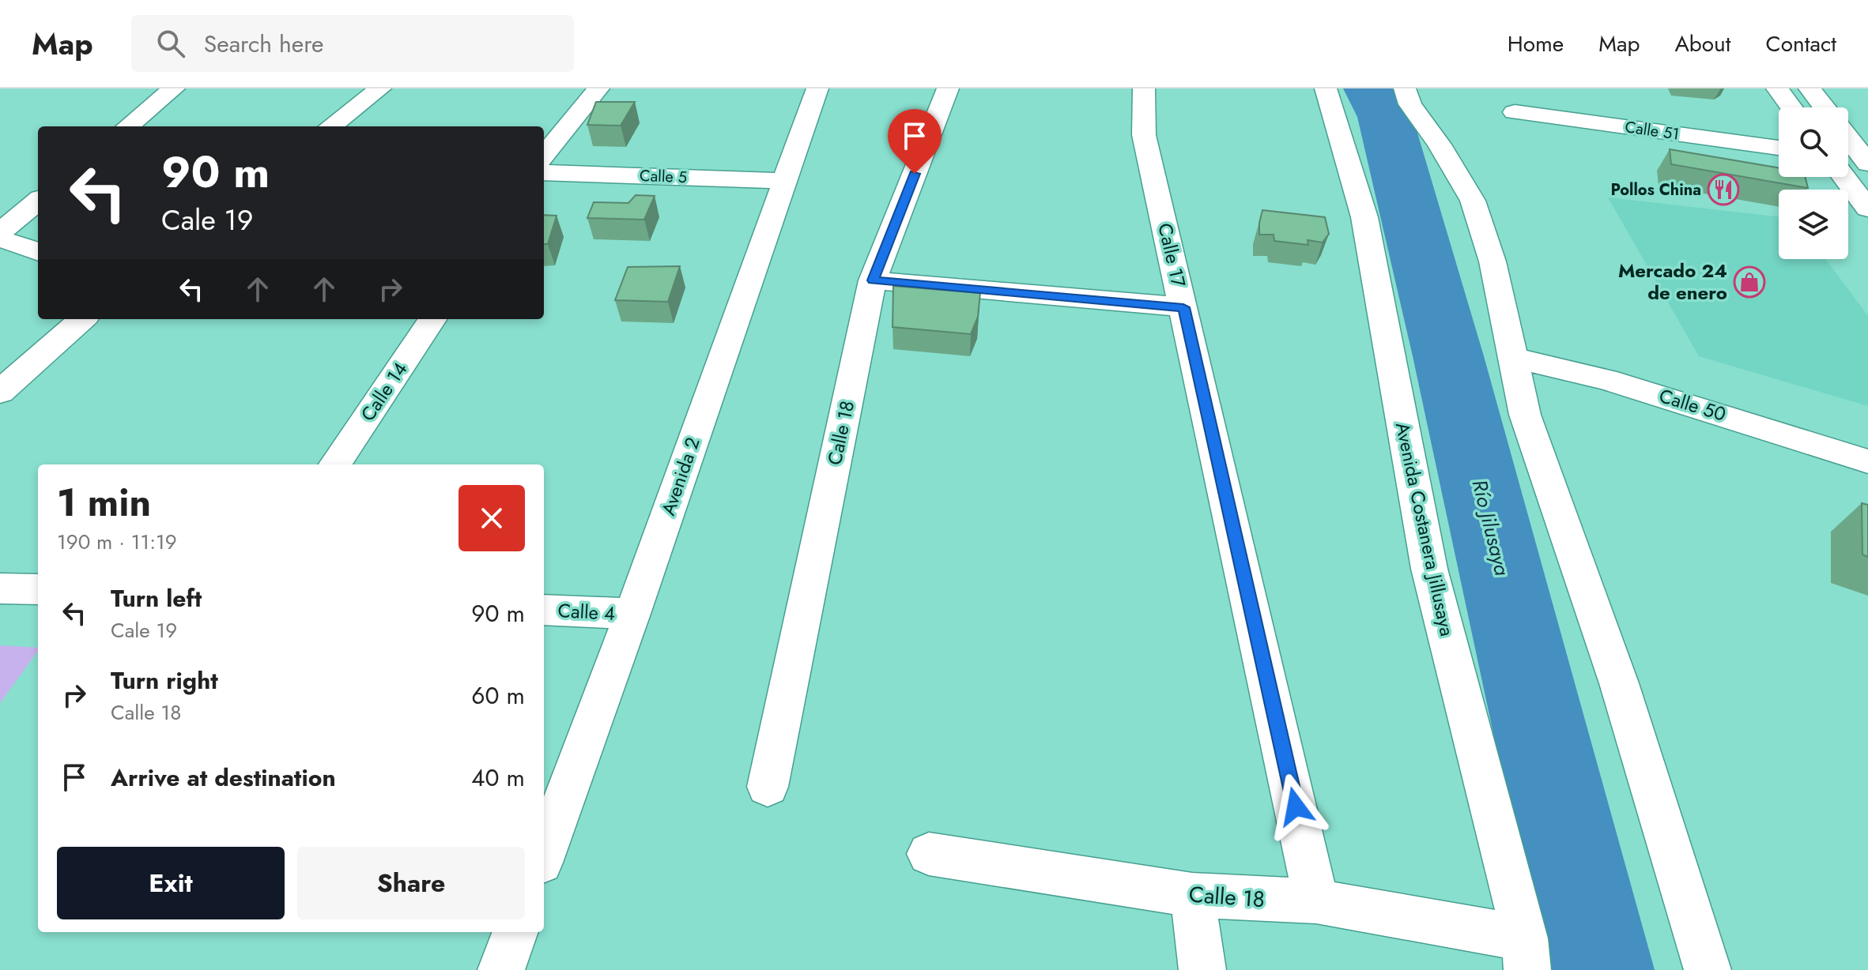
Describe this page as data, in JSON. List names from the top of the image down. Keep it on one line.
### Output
{"streets":{"street":["Calle 51","Calle 5","Calle 17","Calle 14","Calle 50","Calle 18","Avenida 2","Avenida Costanera Jillusaya","Calle 4"]},"crossings":[["Calle 5","Avenida 2"],["Calle 17","Calle 18"],["Calle 18","Avenida Costanera Jillusaya"],["Avenida 2","Calle 4"]],"water":["Río Jilusaya"],"places":{"restaurant":["Pollos China"],"shop":["Mercado 24 de enero"]},"page":{"header":"Map","search":"Search here","nav":["Home","Map","About","Contact"],"turn":["90 m","Cale 19"],"heading":["1 min","190 m · 11:19"],"list":[{"name":"Turn left","note":"Cale 19","value":"90 m"},{"name":"Turn right","note":"Calle 18","value":"60 m"},{"name":"Arrive at destination","value":"40 m"}],"buttons":["Exit","Share"]}}
